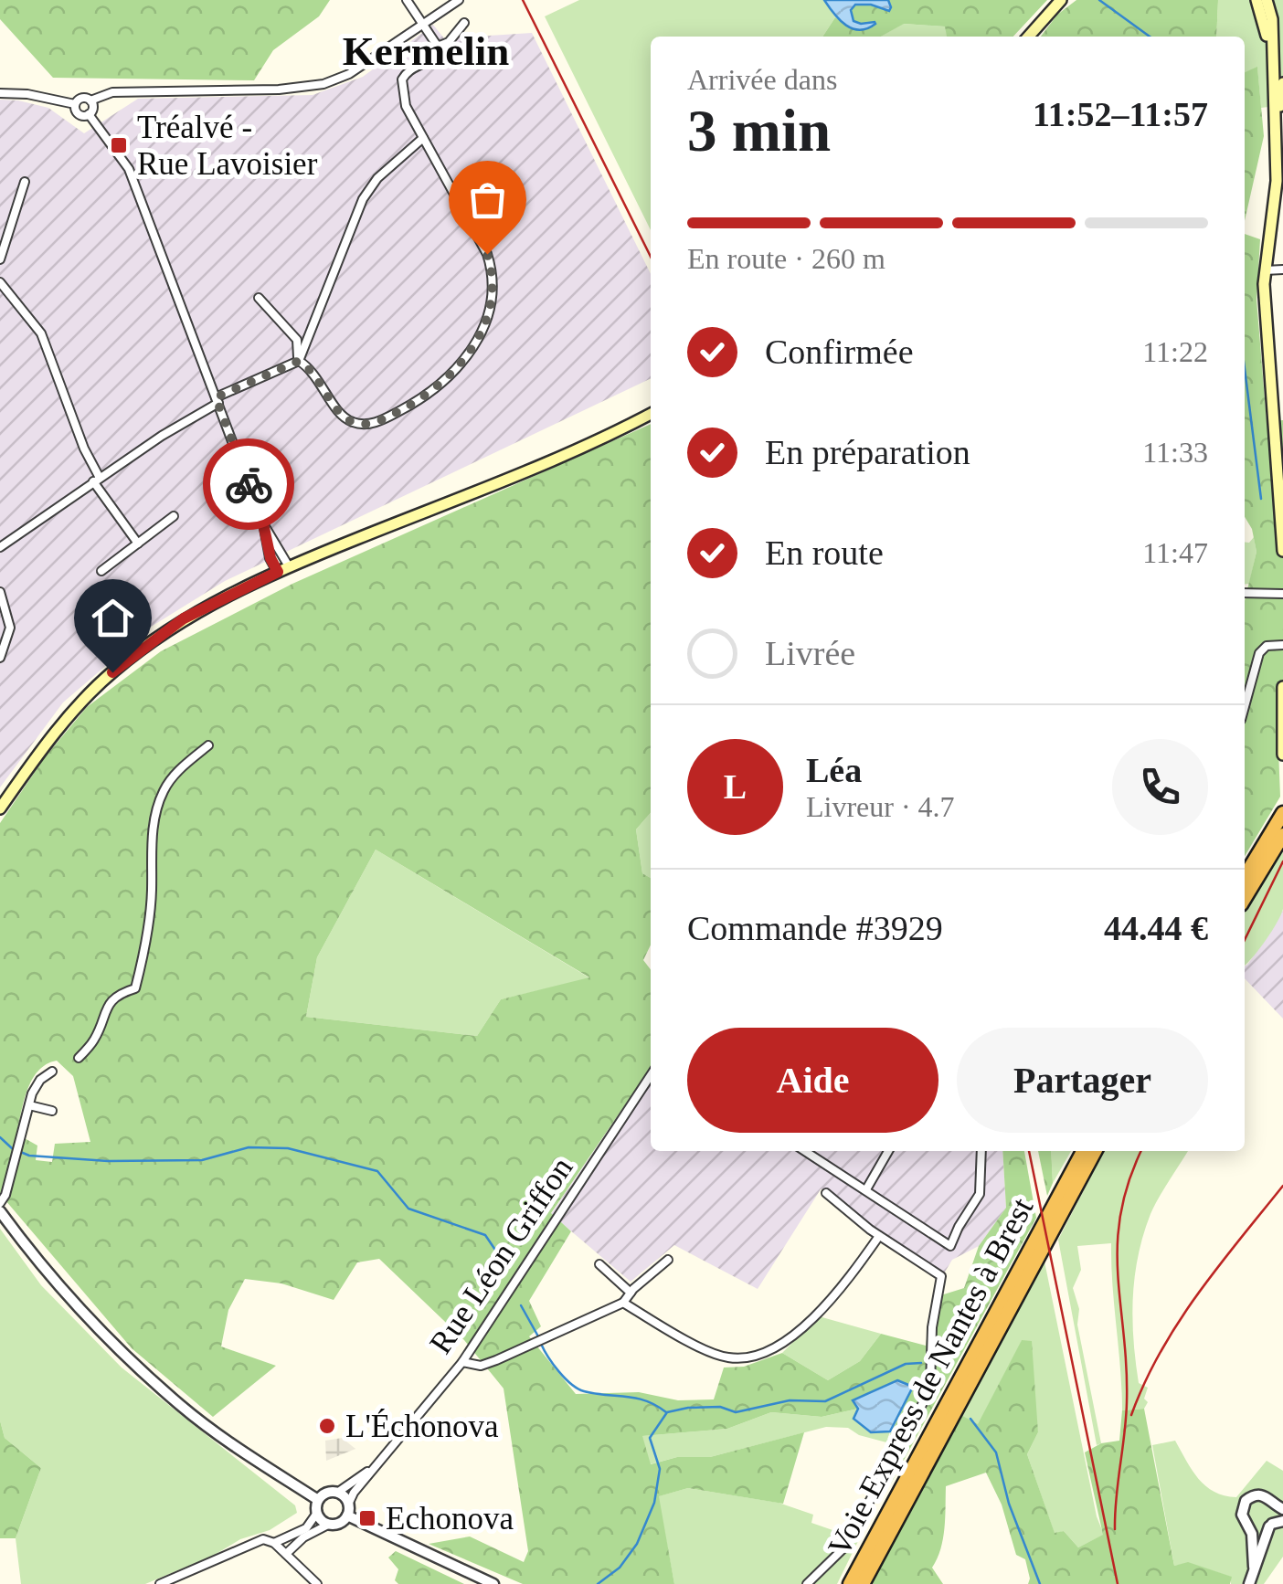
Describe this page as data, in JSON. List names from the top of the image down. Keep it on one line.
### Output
{"streets":{"highway":["Voie Express de Nantes à Brest"],"street":["Rue Léon Griffon"]},"districts":["Kermelin"],"places":{"transit":["Tréalvé - Rue Lavoisier","Echonova"],"other":["L'Échonova"]},"page":{"heading":["3 min","Arrivée dans","11:52–11:57"],"panel":["Léa","Livreur · 4.7","Commande #3929","44.44 €"],"bar":"En route · 260 m","list":[["Confirmée","11:22"],["En préparation","11:33"],["En route","11:47"],"Livrée"],"round":"L","buttons":["Aide","Partager"]}}
